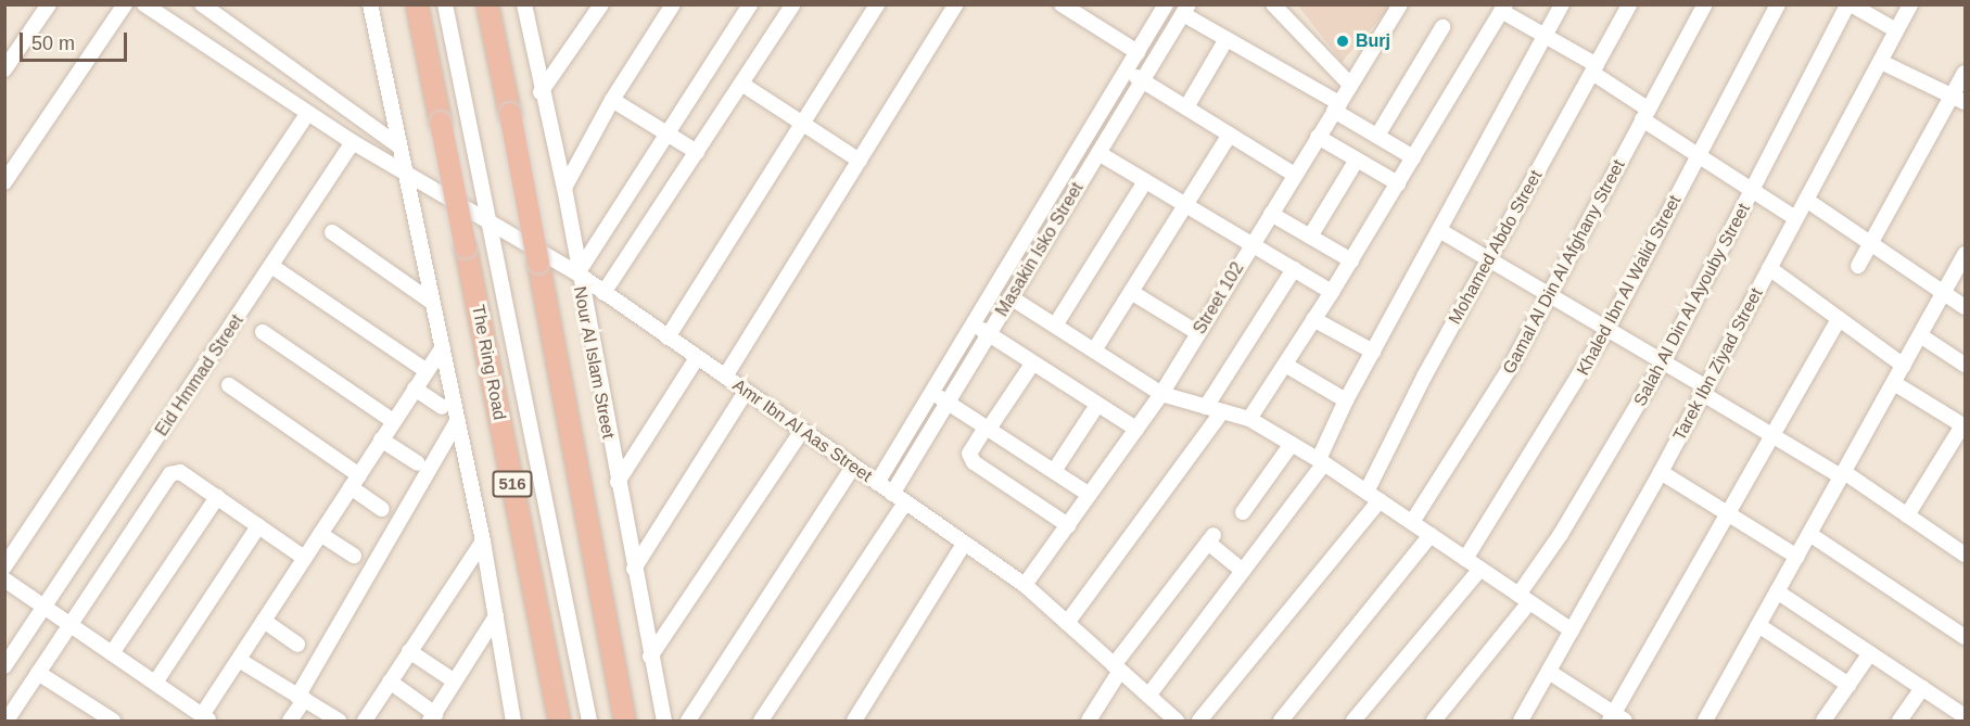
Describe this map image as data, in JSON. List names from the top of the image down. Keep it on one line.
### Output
{"streets":{"highway":["The Ring Road","516"],"street":["Mohamed Abdo Street","Masakin Isko Street","Gamal Al Din Al Afghany Street","Khaled Ibn Al Walid Street","Street 102","Salah Al Din Al Ayouby Street","Nour Al Islam Street","Tarek Ibn Ziyad Street","Eid Hmmad Street","Amr Ibn Al Aas Street"]},"crossings":[["Masakin Isko Street","Amr Ibn Al Aas Street"],["Street 102","Amr Ibn Al Aas Street"],["Nour Al Islam Street","Amr Ibn Al Aas Street"],["Eid Hmmad Street","Amr Ibn Al Aas Street"]],"places":["Burj"],"scale_bar":"50 m"}
